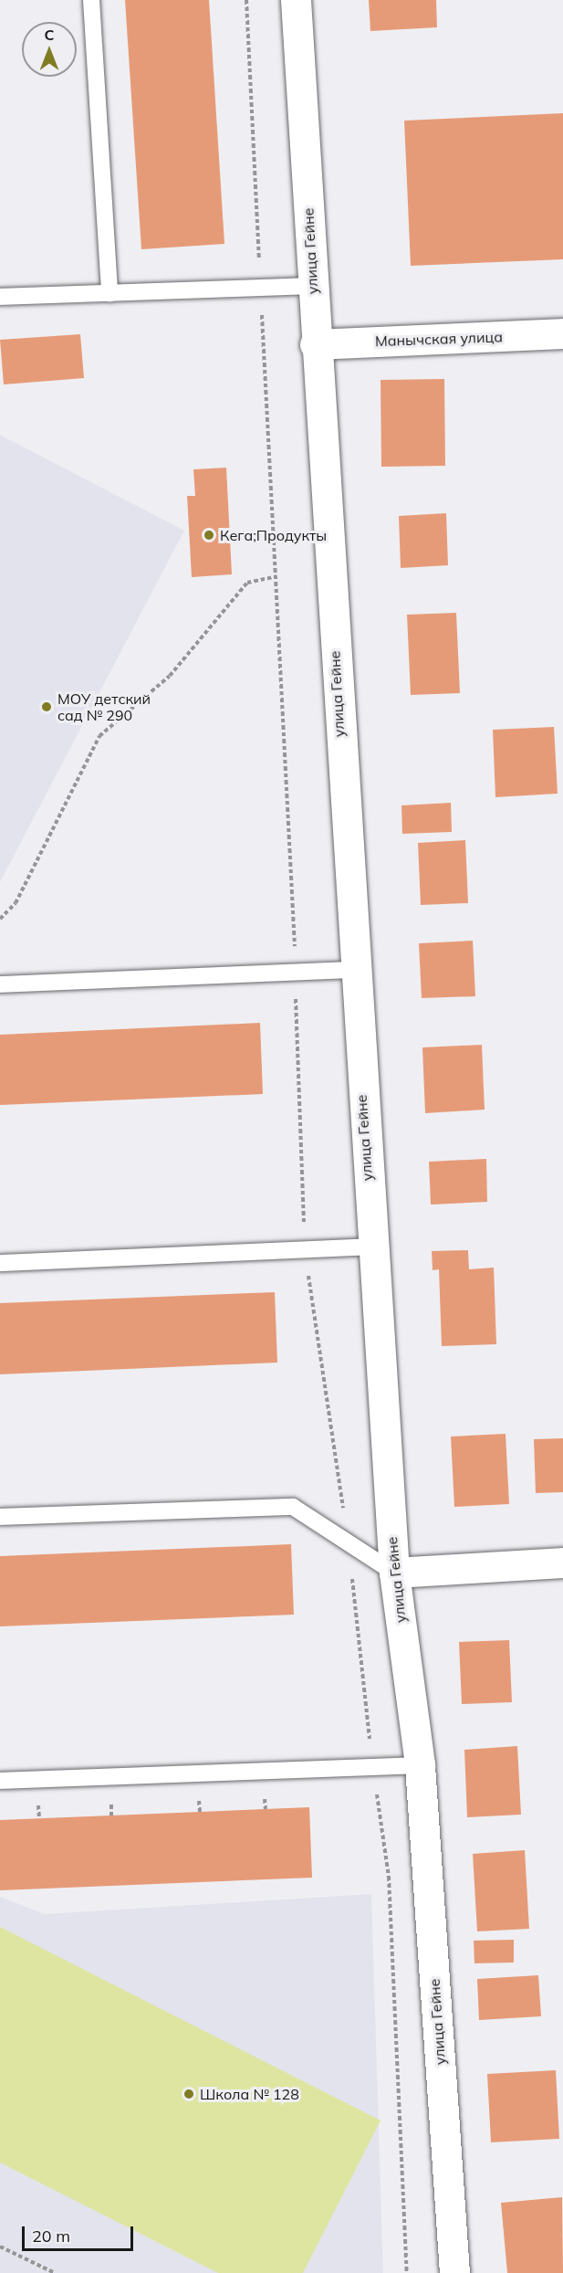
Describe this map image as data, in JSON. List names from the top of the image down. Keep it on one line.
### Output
{"streets":{"street":["улица Гейне","Манычская улица"]},"crossings":[["улица Гейне","Манычская улица"]],"places":["Кега;Продукты","МОУ детский сад № 290","Школа № 128"],"scale_bar":"20 m","north":"top"}
